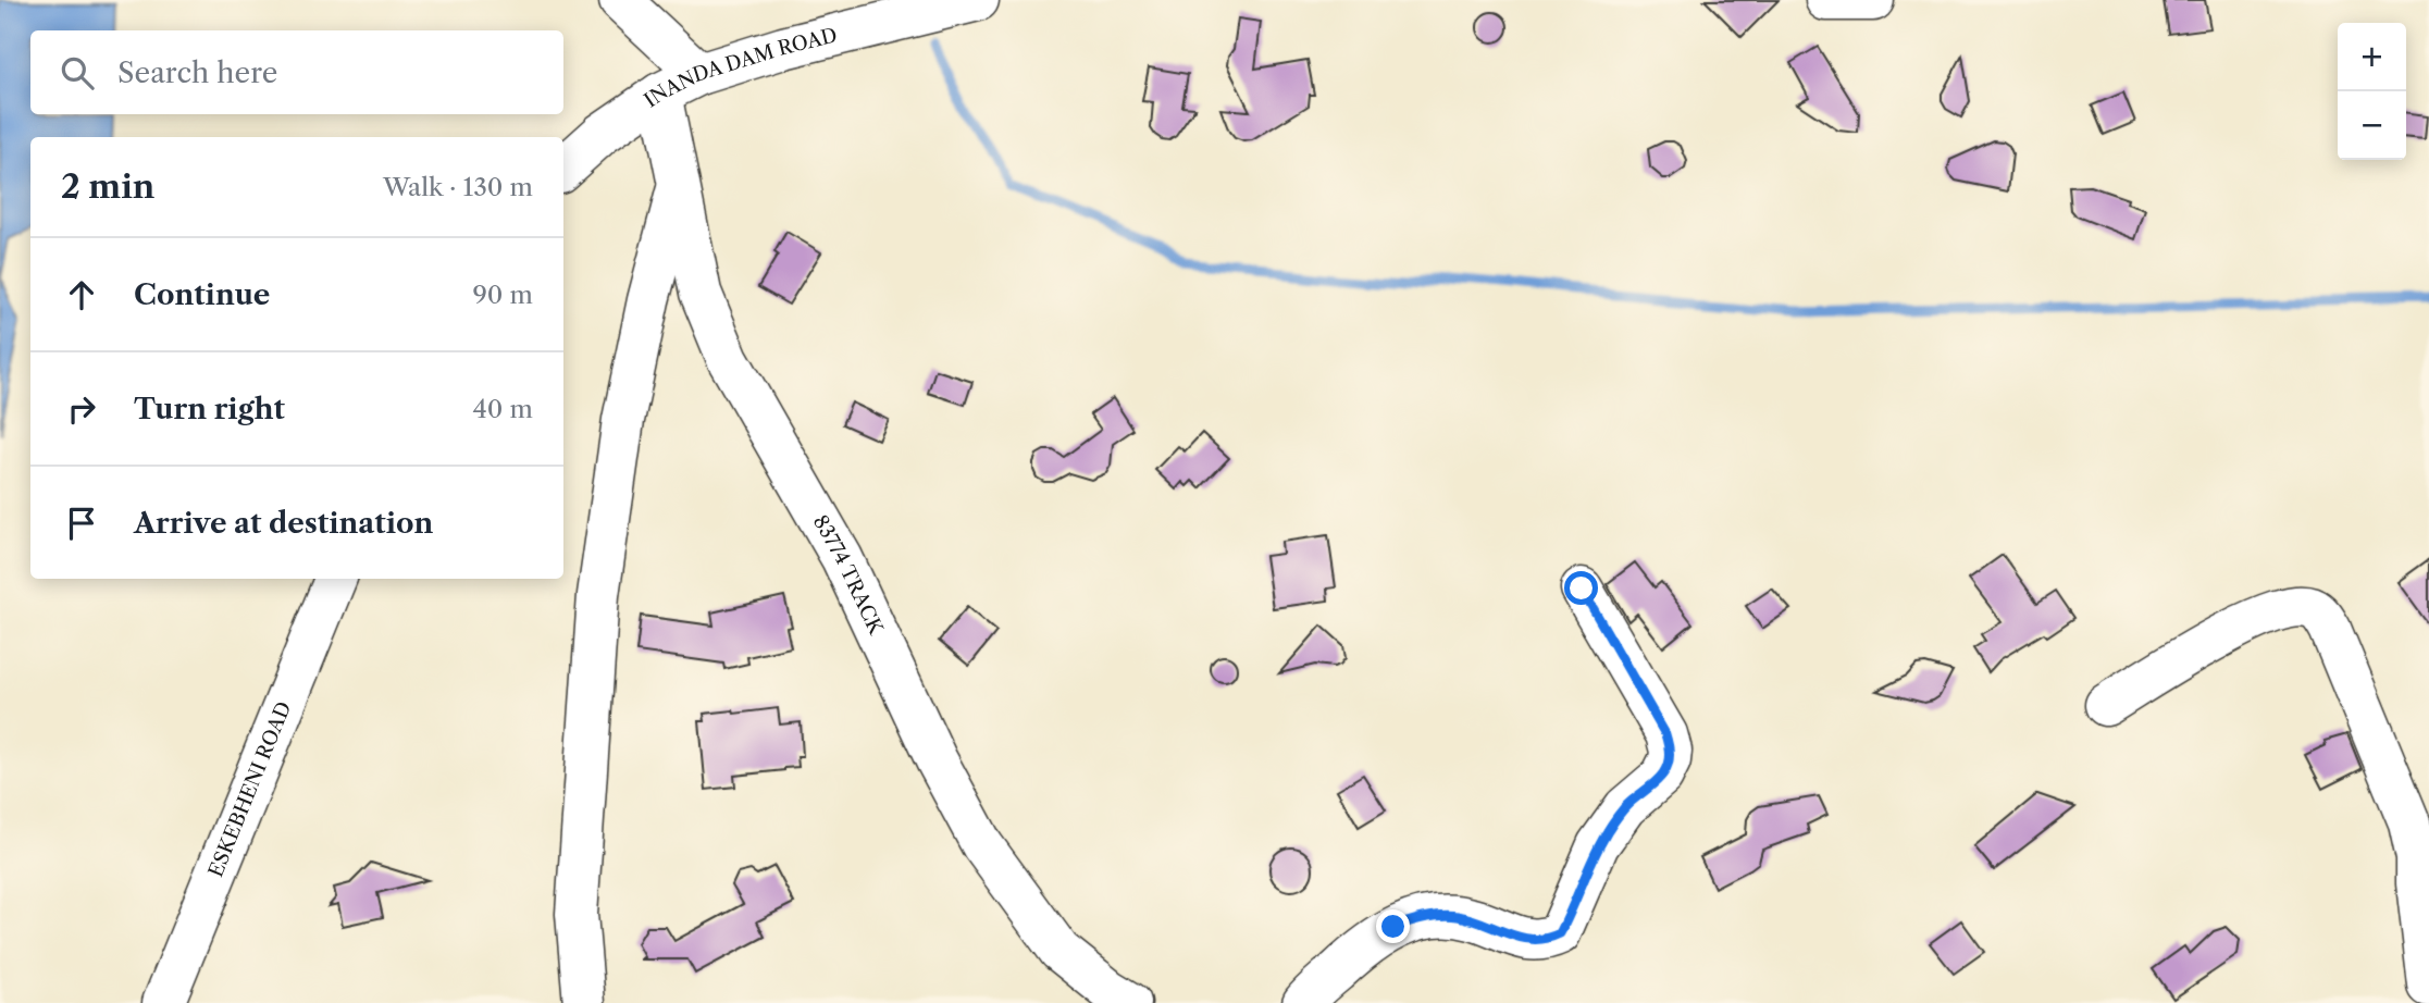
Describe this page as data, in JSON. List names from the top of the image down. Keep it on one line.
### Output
{"streets":{"street":["INANDA DAM ROAD","83774 TRACK","ESKEBHENI ROAD"]},"crossings":[["INANDA DAM ROAD","83774 TRACK"]],"page":{"map_buttons":["+","−"],"search":"Search here","heading":["2 min","Walk · 130 m"],"list":[["Continue","90 m"],["Turn right","40 m"],"Arrive at destination"]}}
